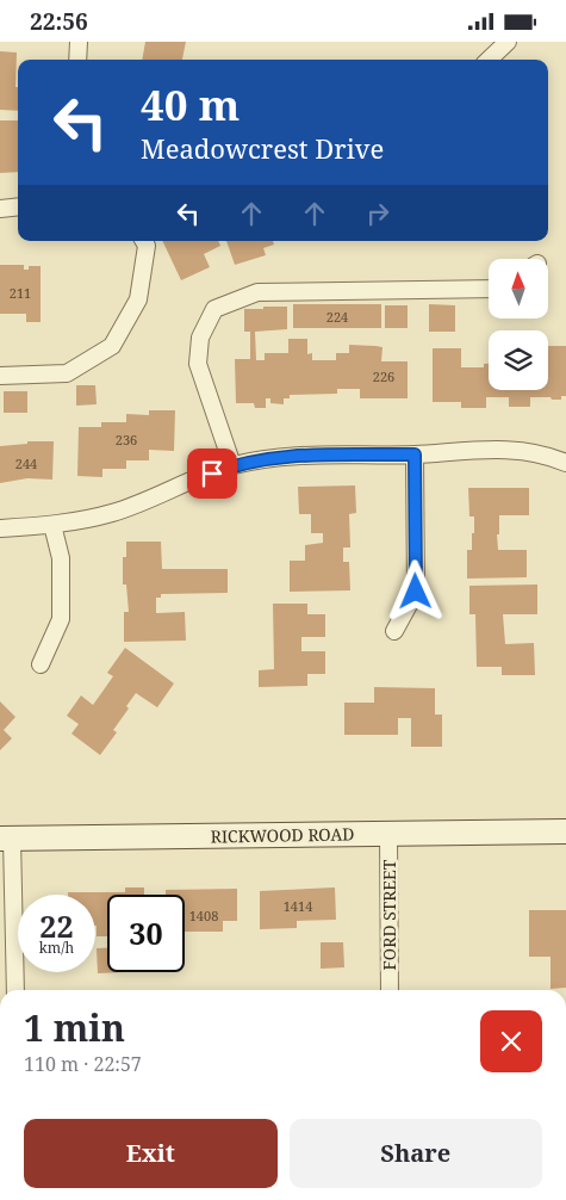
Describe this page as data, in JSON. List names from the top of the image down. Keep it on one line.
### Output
{"streets":{"main road":["RICKWOOD ROAD"],"street":["FORD STREET"]},"crossings":[["RICKWOOD ROAD","FORD STREET"]],"house_numbers":["211","224","226","236","244","1414","1408"],"north":"top","page":{"status":"22:56","turn":["40 m","Meadowcrest Drive"],"speed":"22 km/h","limit":"30","heading":["1 min","110 m · 22:57"],"buttons":["Exit","Share"]}}
